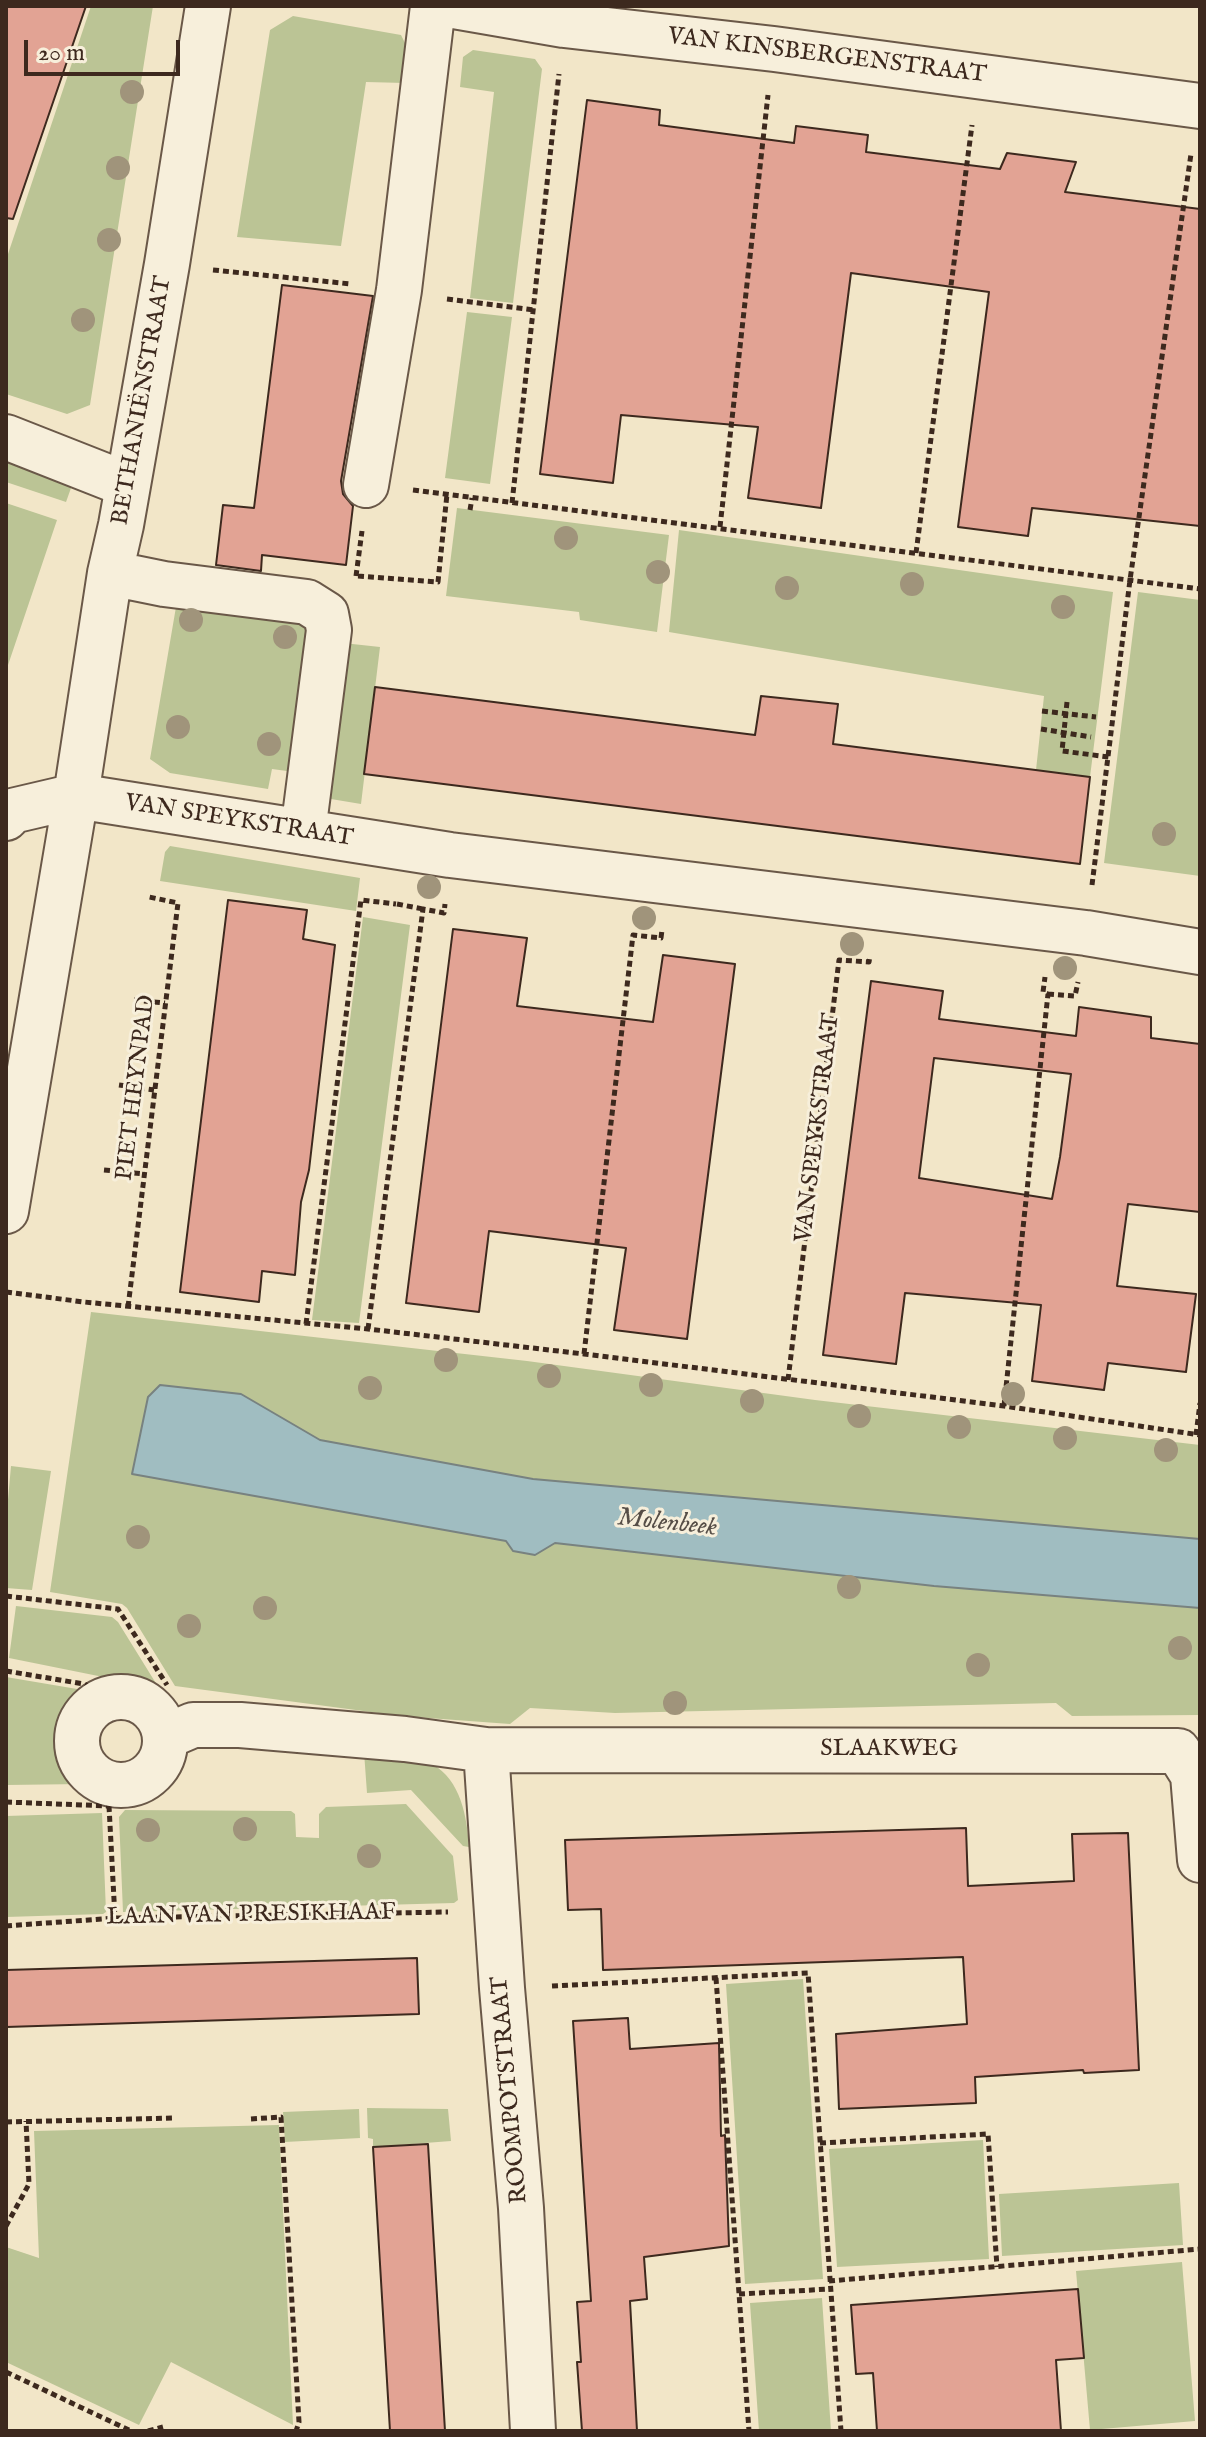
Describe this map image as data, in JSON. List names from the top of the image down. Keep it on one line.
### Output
{"streets":{"street":["VAN KINSBERGENSTRAAT","BETHANIËNSTRAAT","VAN SPEYKSTRAAT","SLAAKWEG","ROOMPOTSTRAAT"],"path":["PIET HEYNPAD","LAAN VAN PRESIKHAAF"]},"crossings":[["BETHANIËNSTRAAT","VAN SPEYKSTRAAT"],["SLAAKWEG","ROOMPOTSTRAAT"],["LAAN VAN PRESIKHAAF","ROOMPOTSTRAAT"]],"water":["Molenbeek"],"scale_bar":"20 m"}
